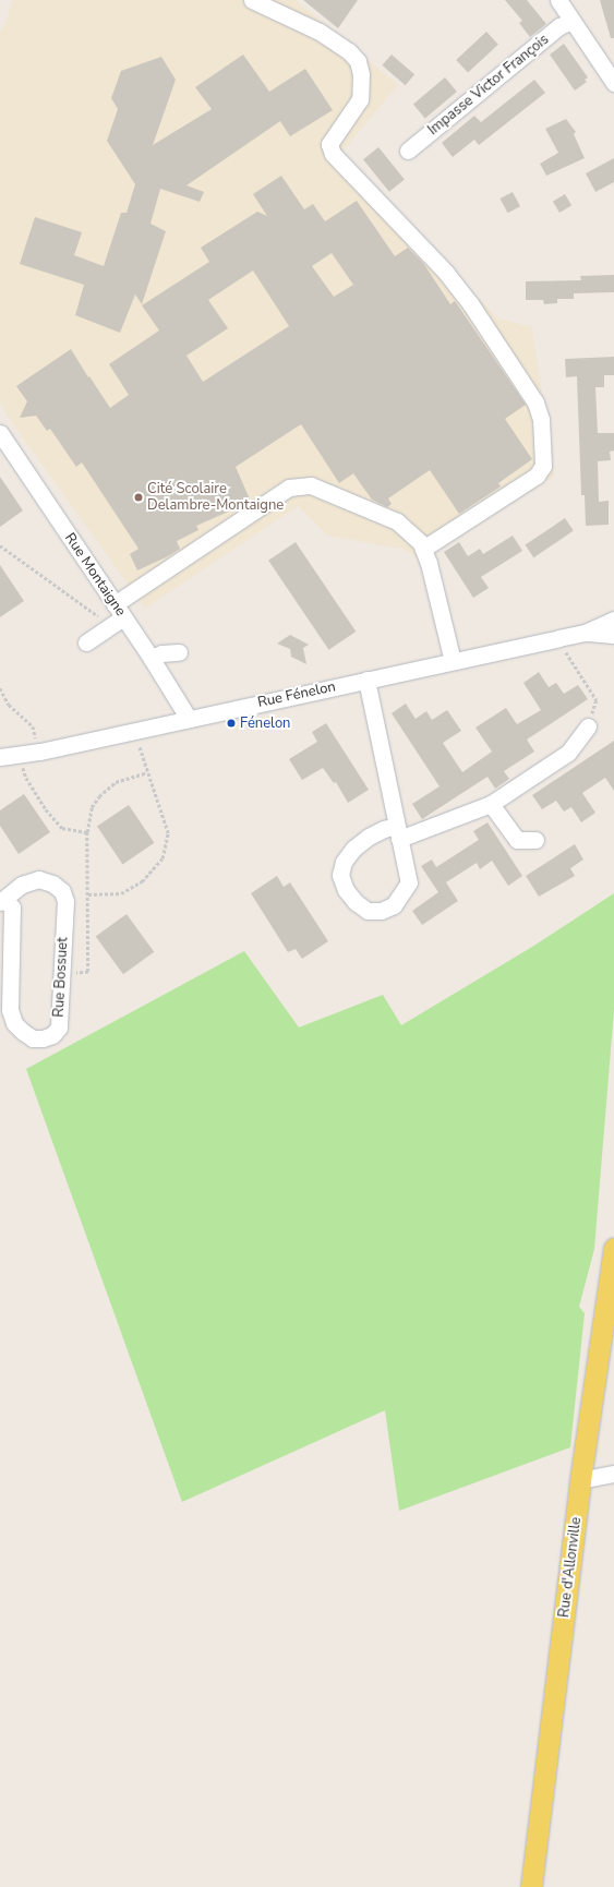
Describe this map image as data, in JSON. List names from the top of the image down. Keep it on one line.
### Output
{"streets":{"main road":["Rue d'Allonville"],"street":["Impasse Victor François","Rue Montaigne","Rue Fénelon","Rue Bossuet"]},"crossings":[["Rue Montaigne","Rue Fénelon"]],"places":["Cité Scolaire Delambre-Montaigne","Fénelon"]}
